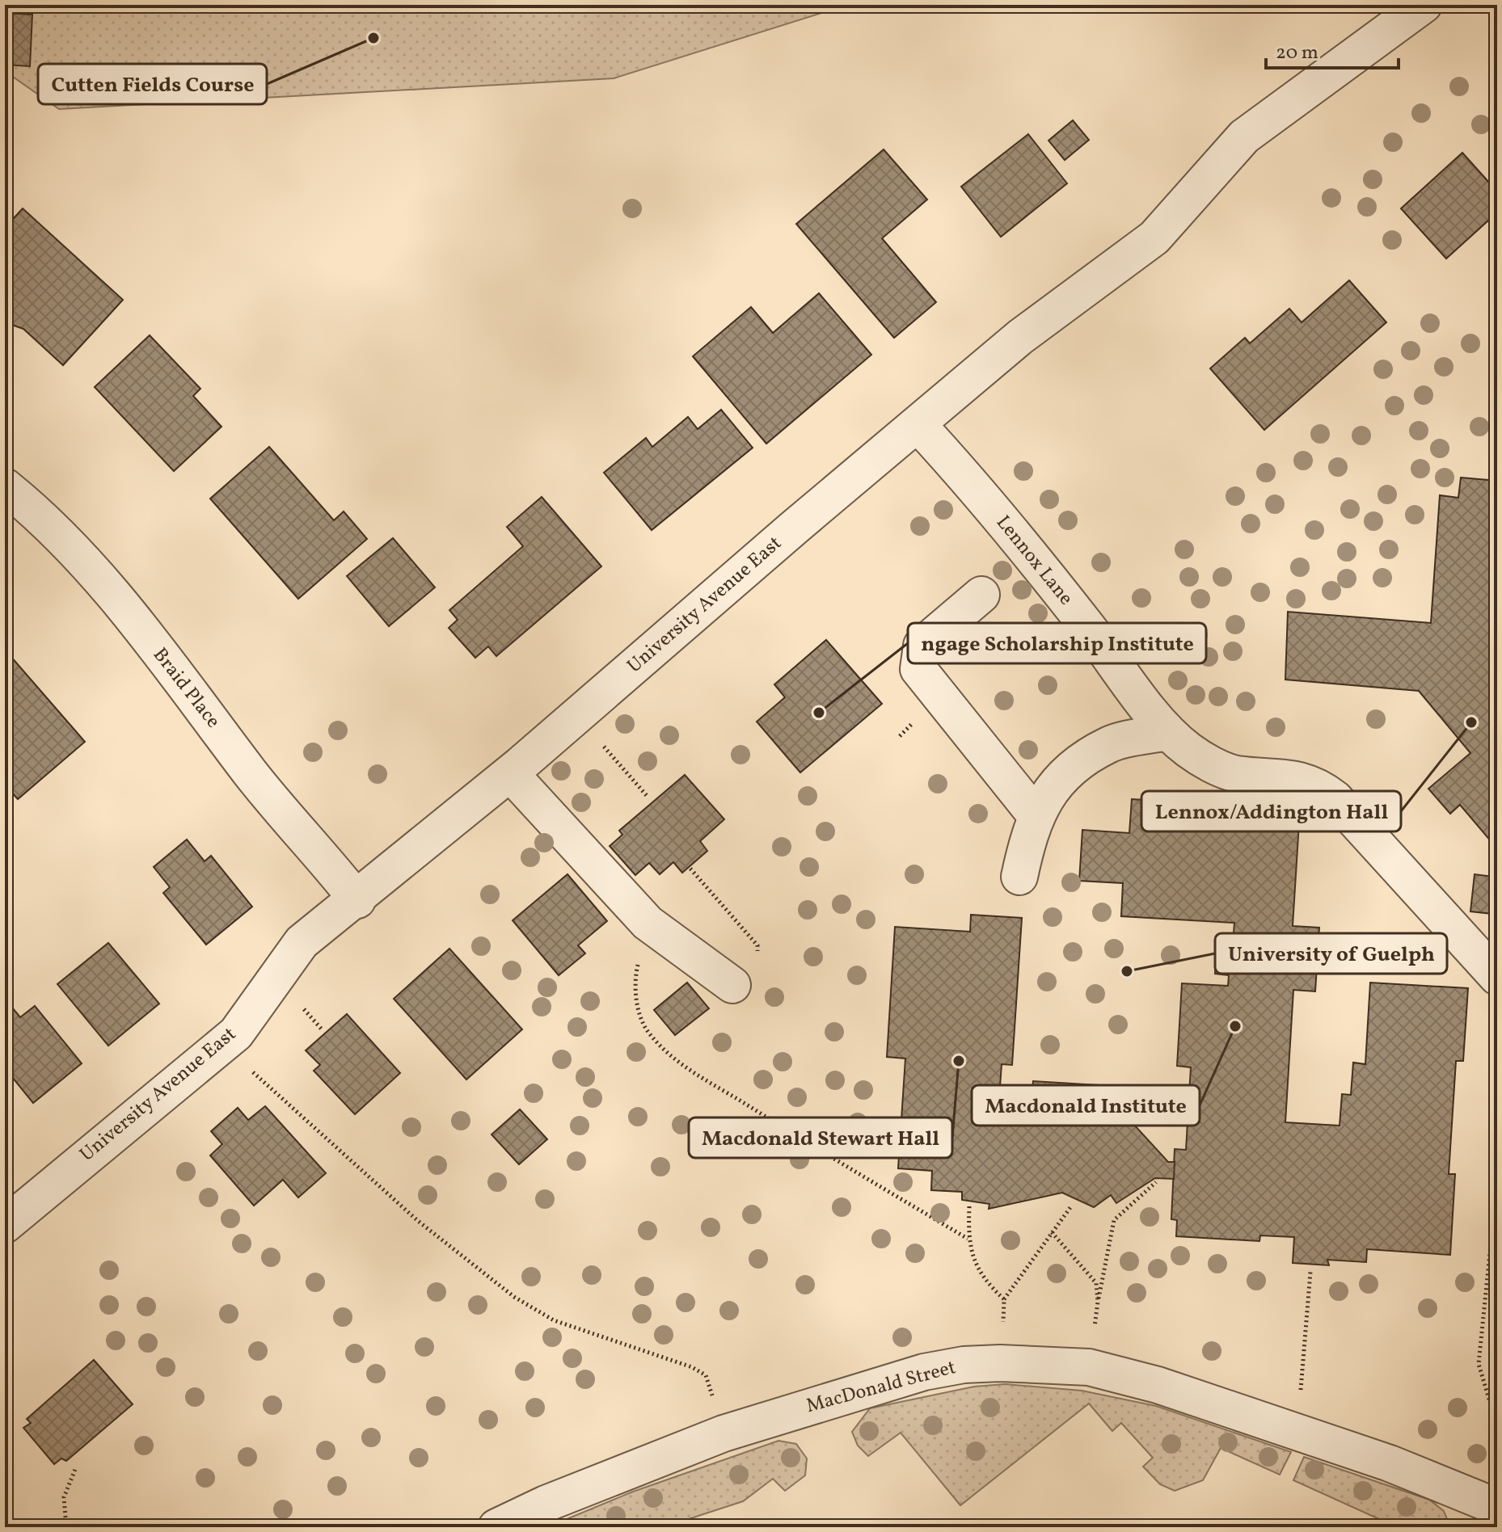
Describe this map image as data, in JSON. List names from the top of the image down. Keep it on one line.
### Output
{"streets":{"street":["Lennox Lane","University Avenue East","Braid Place","MacDonald Street"]},"crossings":[["Lennox Lane","University Avenue East"],["University Avenue East","Braid Place"]],"places":["Cutten Fields Course","ngage Scholarship Institute","Lennox/Addington Hall","University of Guelph","Macdonald Institute","Macdonald Stewart Hall"],"scale_bar":"20 m"}
